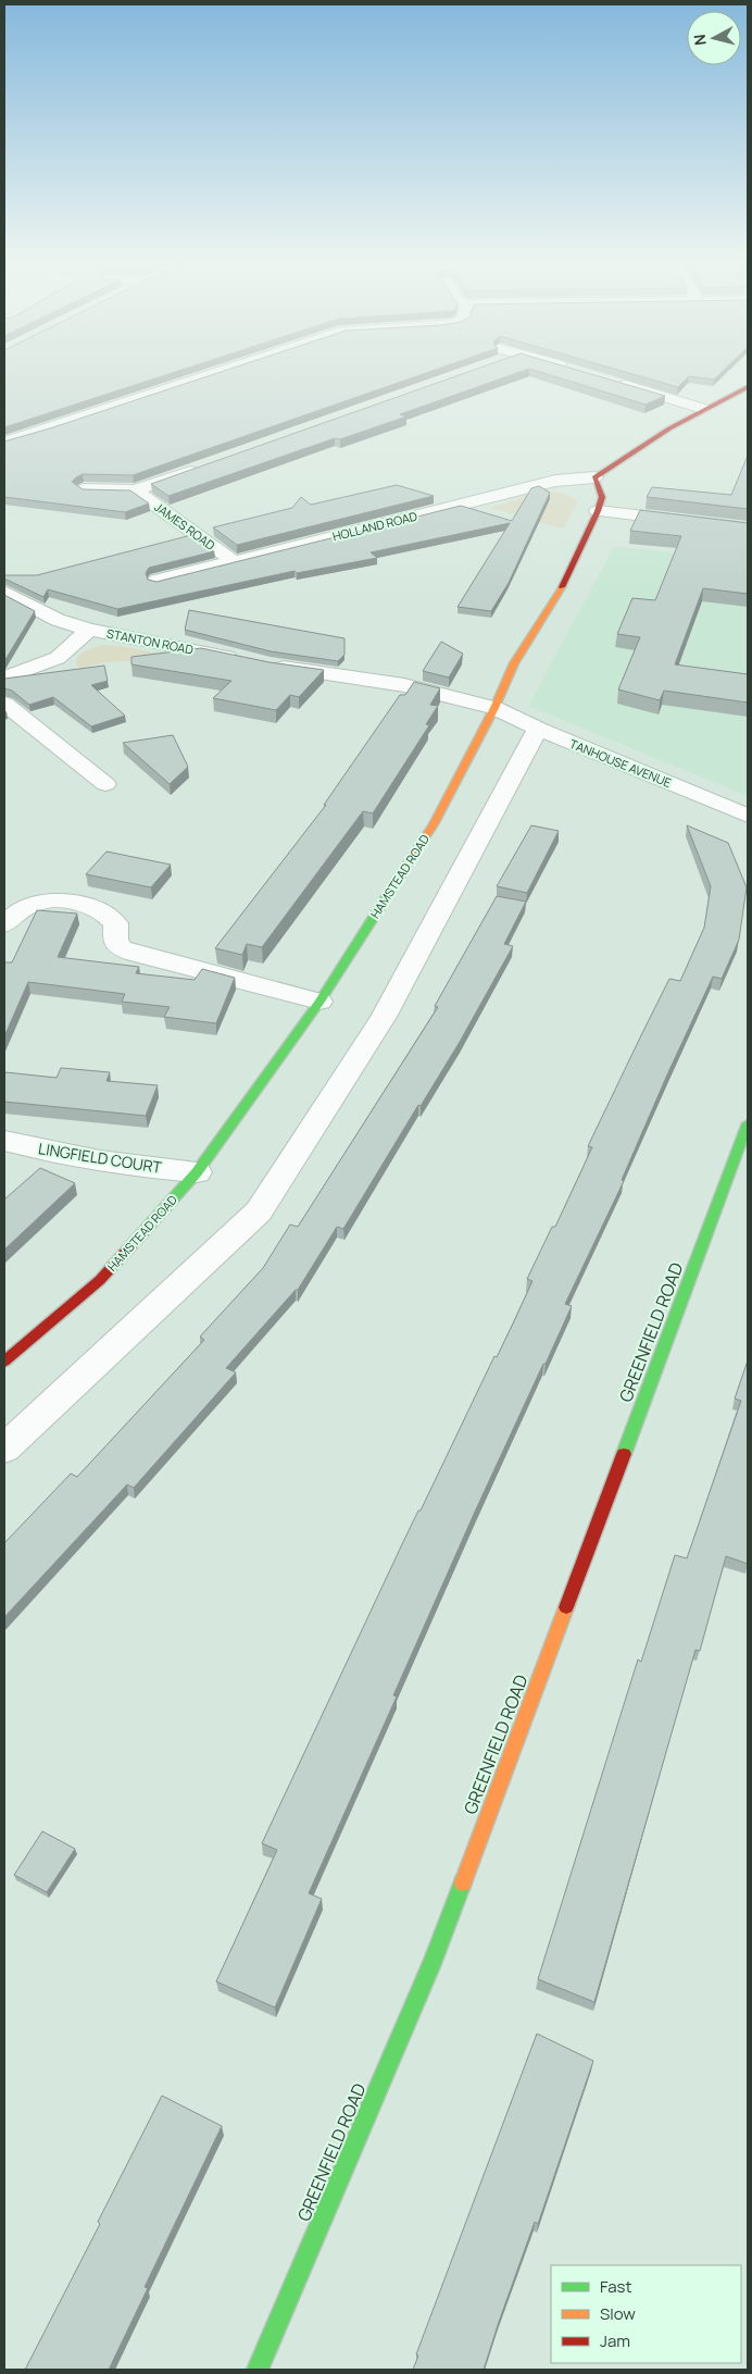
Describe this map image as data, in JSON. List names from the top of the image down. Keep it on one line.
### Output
{"streets":{"main road":["HAMSTEAD ROAD","GREENFIELD ROAD"],"street":["JAMES ROAD","HOLLAND ROAD","STANTON ROAD","TANHOUSE AVENUE","LINGFIELD COURT"]},"crossings":[["JAMES ROAD","HOLLAND ROAD"],["HOLLAND ROAD","HAMSTEAD ROAD"],["TANHOUSE AVENUE","HAMSTEAD ROAD"],["HAMSTEAD ROAD","LINGFIELD COURT"]],"legend":["Fast","Slow","Jam"],"north":"left"}
